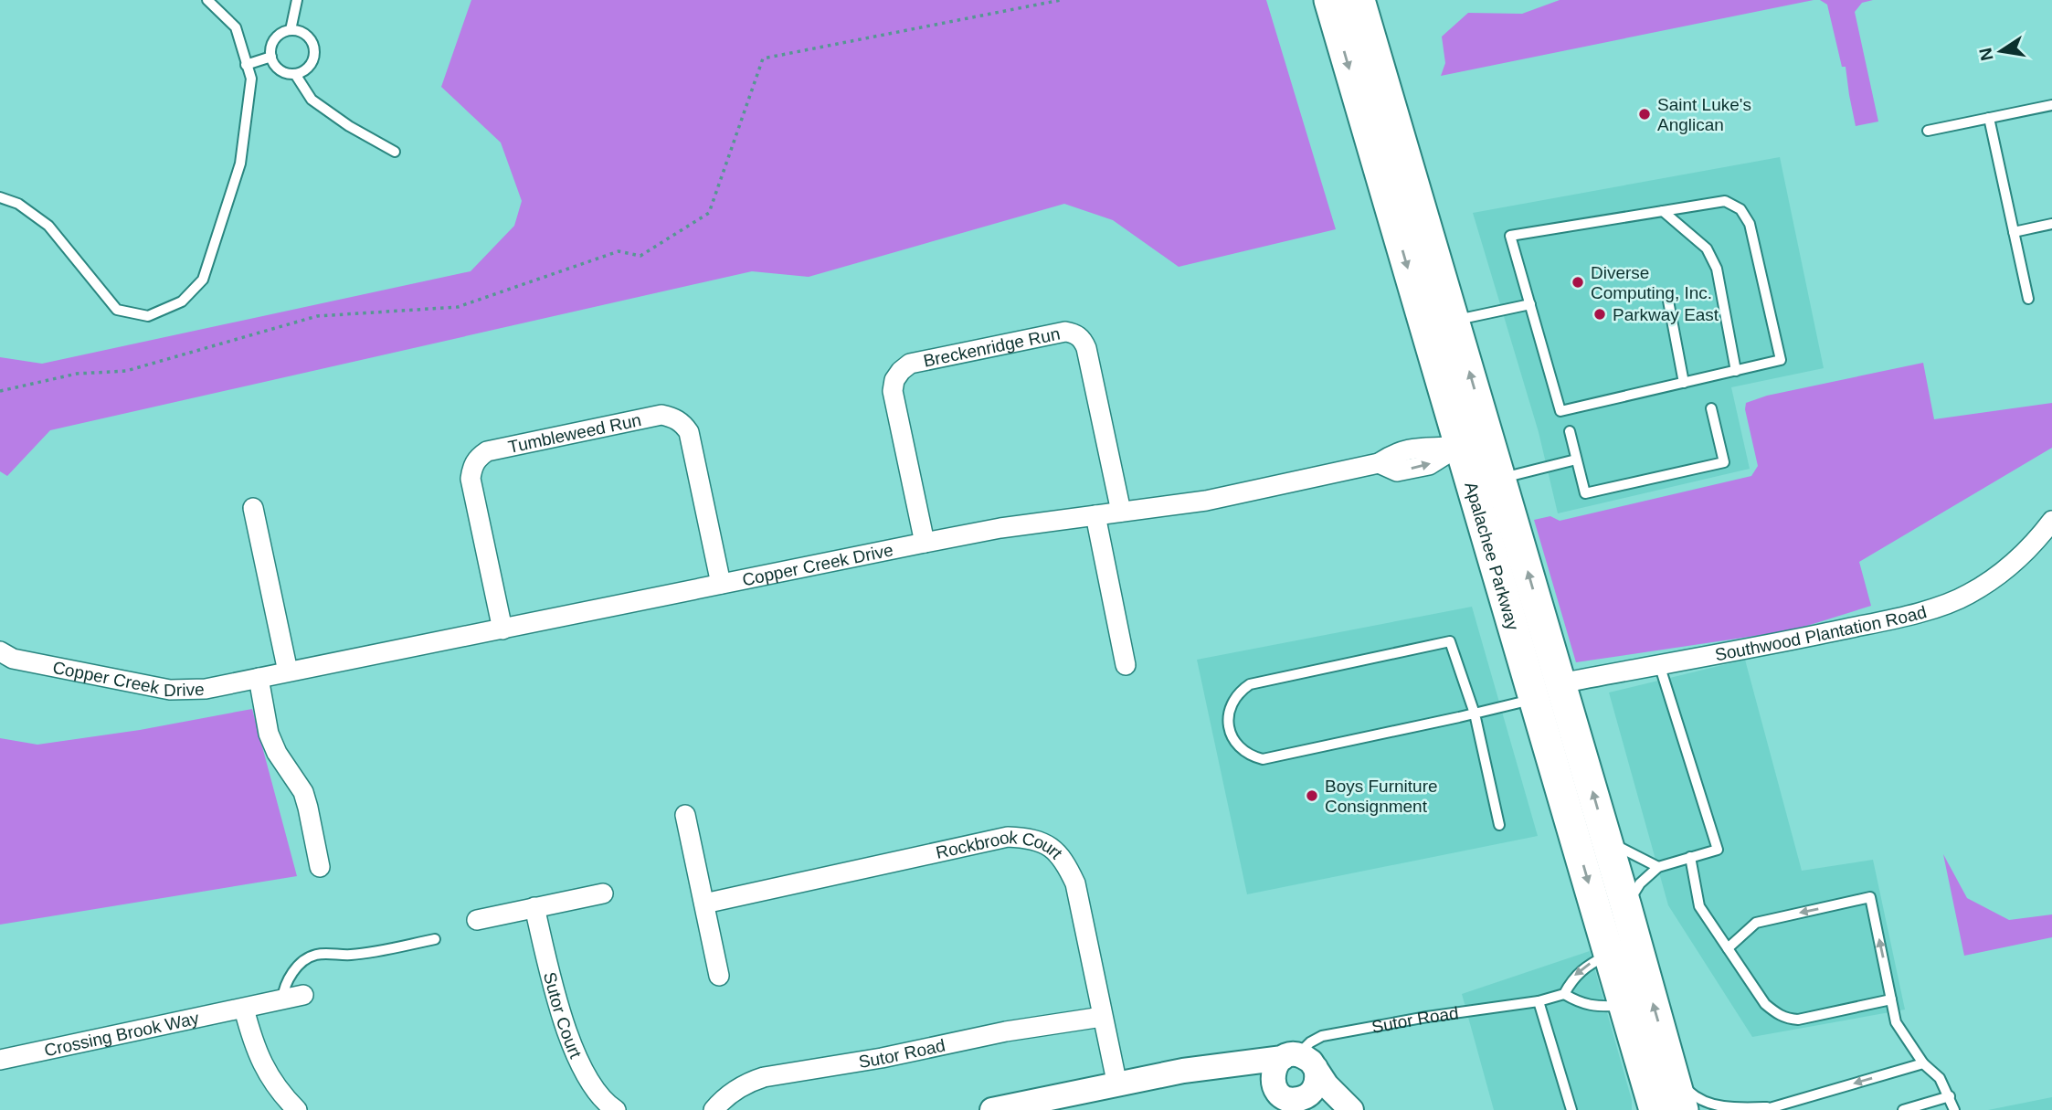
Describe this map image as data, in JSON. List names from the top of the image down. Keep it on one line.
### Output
{"streets":{"main road":["Apalachee Parkway"],"street":["Breckenridge Run","Tumbleweed Run","Copper Creek Drive","Southwood Plantation Road","Rockbrook Court","Sutor Court","Sutor Road","Crossing Brook Way"]},"crossings":[["Breckenridge Run","Copper Creek Drive"],["Tumbleweed Run","Copper Creek Drive"],["Apalachee Parkway","Copper Creek Drive"],["Apalachee Parkway","Southwood Plantation Road"],["Rockbrook Court","Sutor Road"]],"places":["Saint Luke's Anglican","Diverse Computing, Inc.","Parkway East","Boys Furniture Consignment"],"north":"left"}
